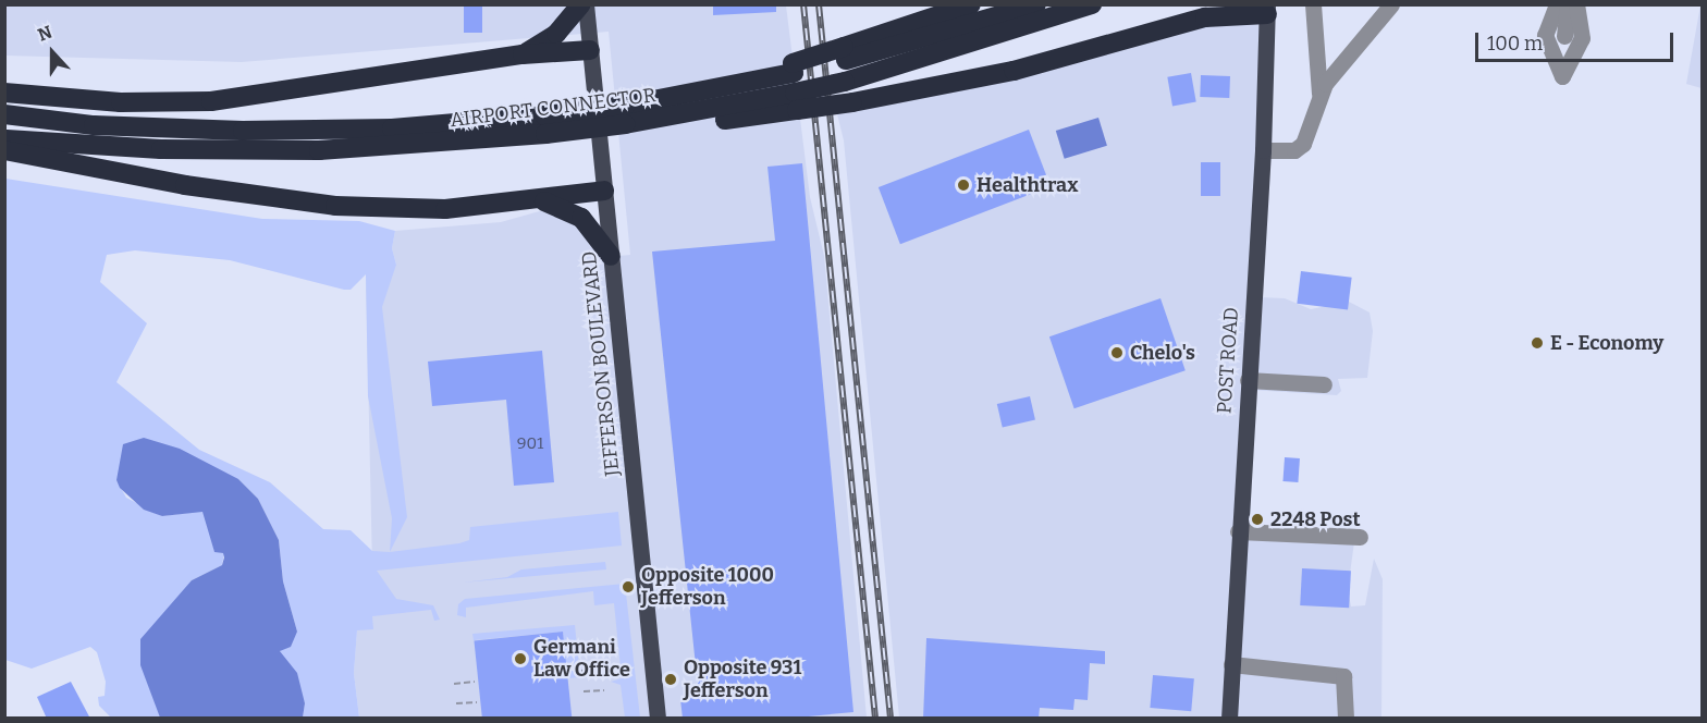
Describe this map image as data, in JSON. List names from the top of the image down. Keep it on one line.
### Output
{"streets":{"highway":["AIRPORT CONNECTOR"],"main road":["POST ROAD","JEFFERSON BOULEVARD"]},"places":["Healthtrax","E - Economy","Chelo's","2248 Post","Opposite 1000 Jefferson","Germani Law Office","Opposite 931 Jefferson"],"house_numbers":["901"],"scale_bar":"100 m","north":"top"}
